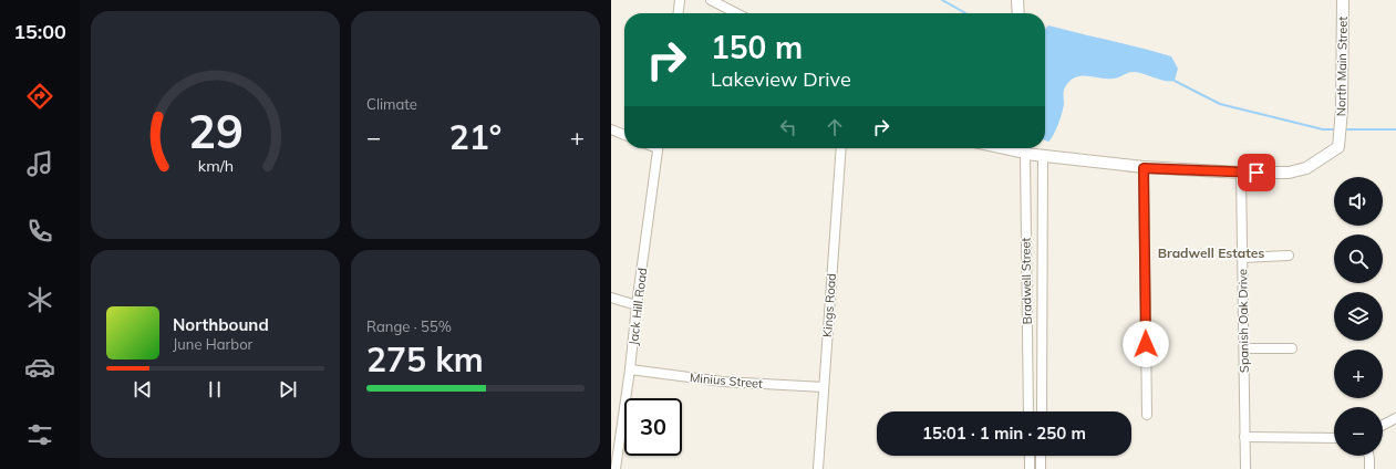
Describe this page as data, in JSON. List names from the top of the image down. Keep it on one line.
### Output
{"streets":{"street":["North Main Street","Bradwell Street","Kings Road","Jack Hill Road","Spanish Oak Drive","Minius Street"]},"crossings":[["North Main Street","Spanish Oak Drive"],["Kings Road","Minius Street"],["Jack Hill Road","Minius Street"]],"districts":["Bradwell Estates"],"page":{"tabs":"15:00","tile":["Climate",["Range · 55%","275 km"]],"turn":["150 m","Lakeview Drive"],"heat":["−","21°","+"],"map_buttons":["+","−"],"song":["Northbound","June Harbor"],"limit":"30","trip":"15:01 · 1 min · 250 m","gauge":["29","km/h"]}}
